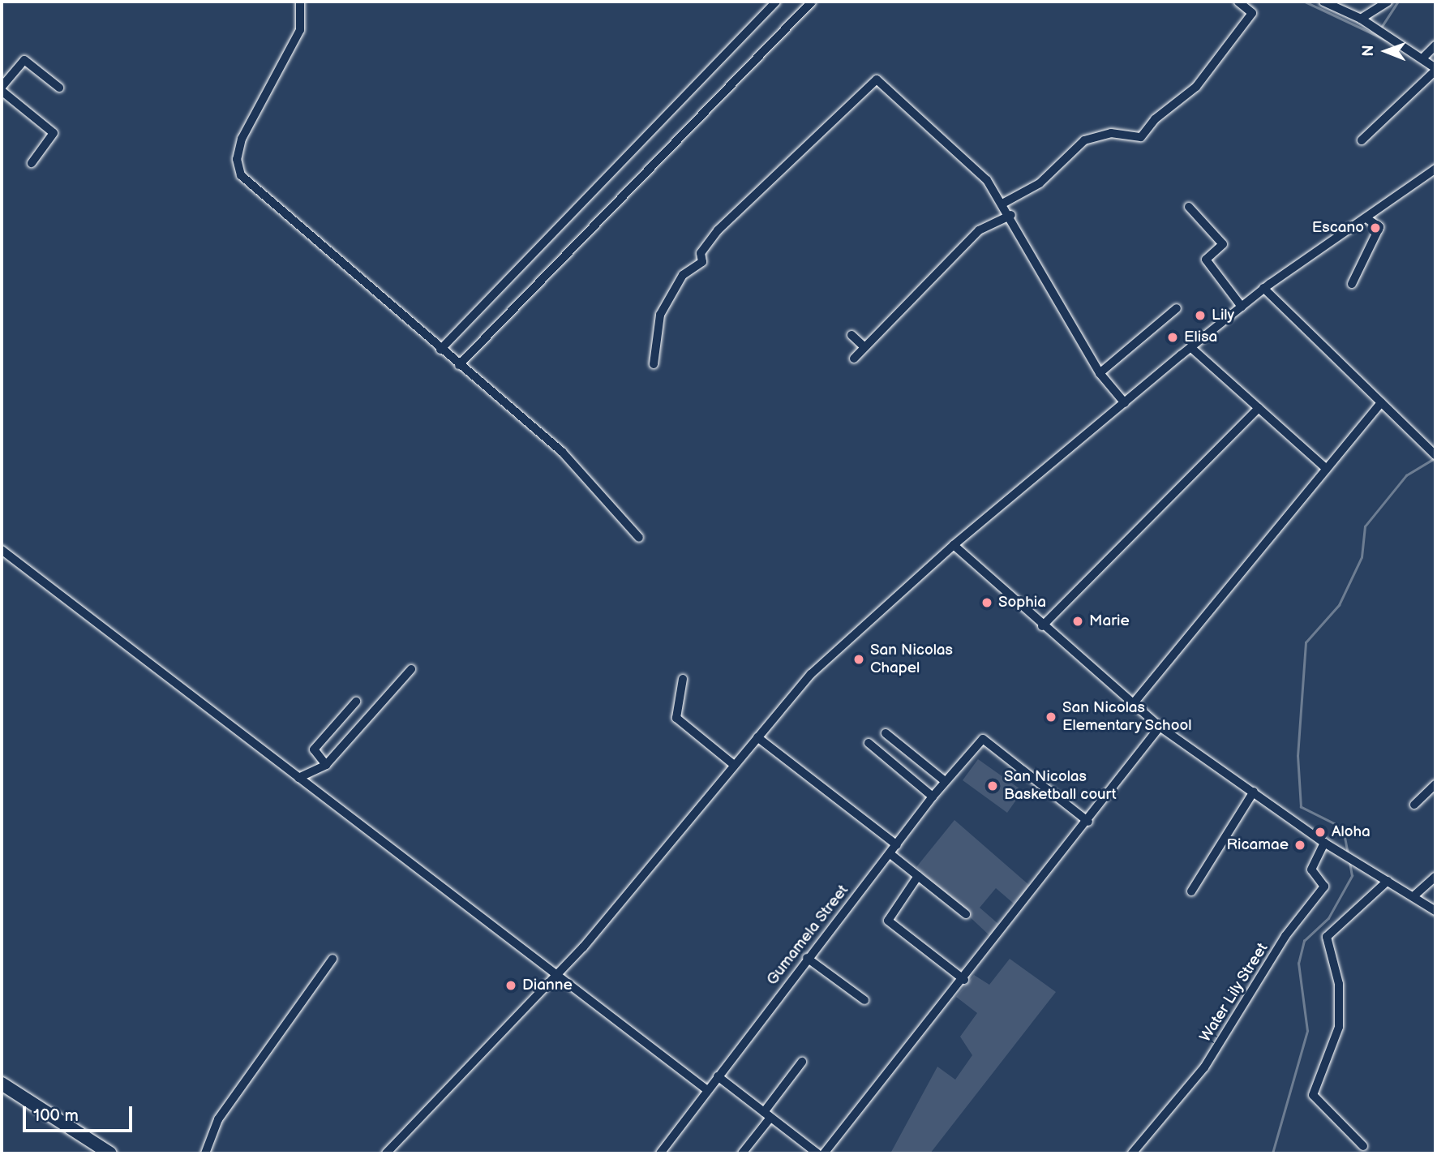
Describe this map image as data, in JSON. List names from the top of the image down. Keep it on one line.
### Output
{"streets":{"street":["Gumamela Street","Water Lily Street"]},"places":["Escano","Lily","Elisa","Sophia","Marie","San Nicolas Chapel","San Nicolas Elementary School","San Nicolas Basketball court","Aloha","Ricamae","Dianne"],"scale_bar":"100 m","north":"left"}
